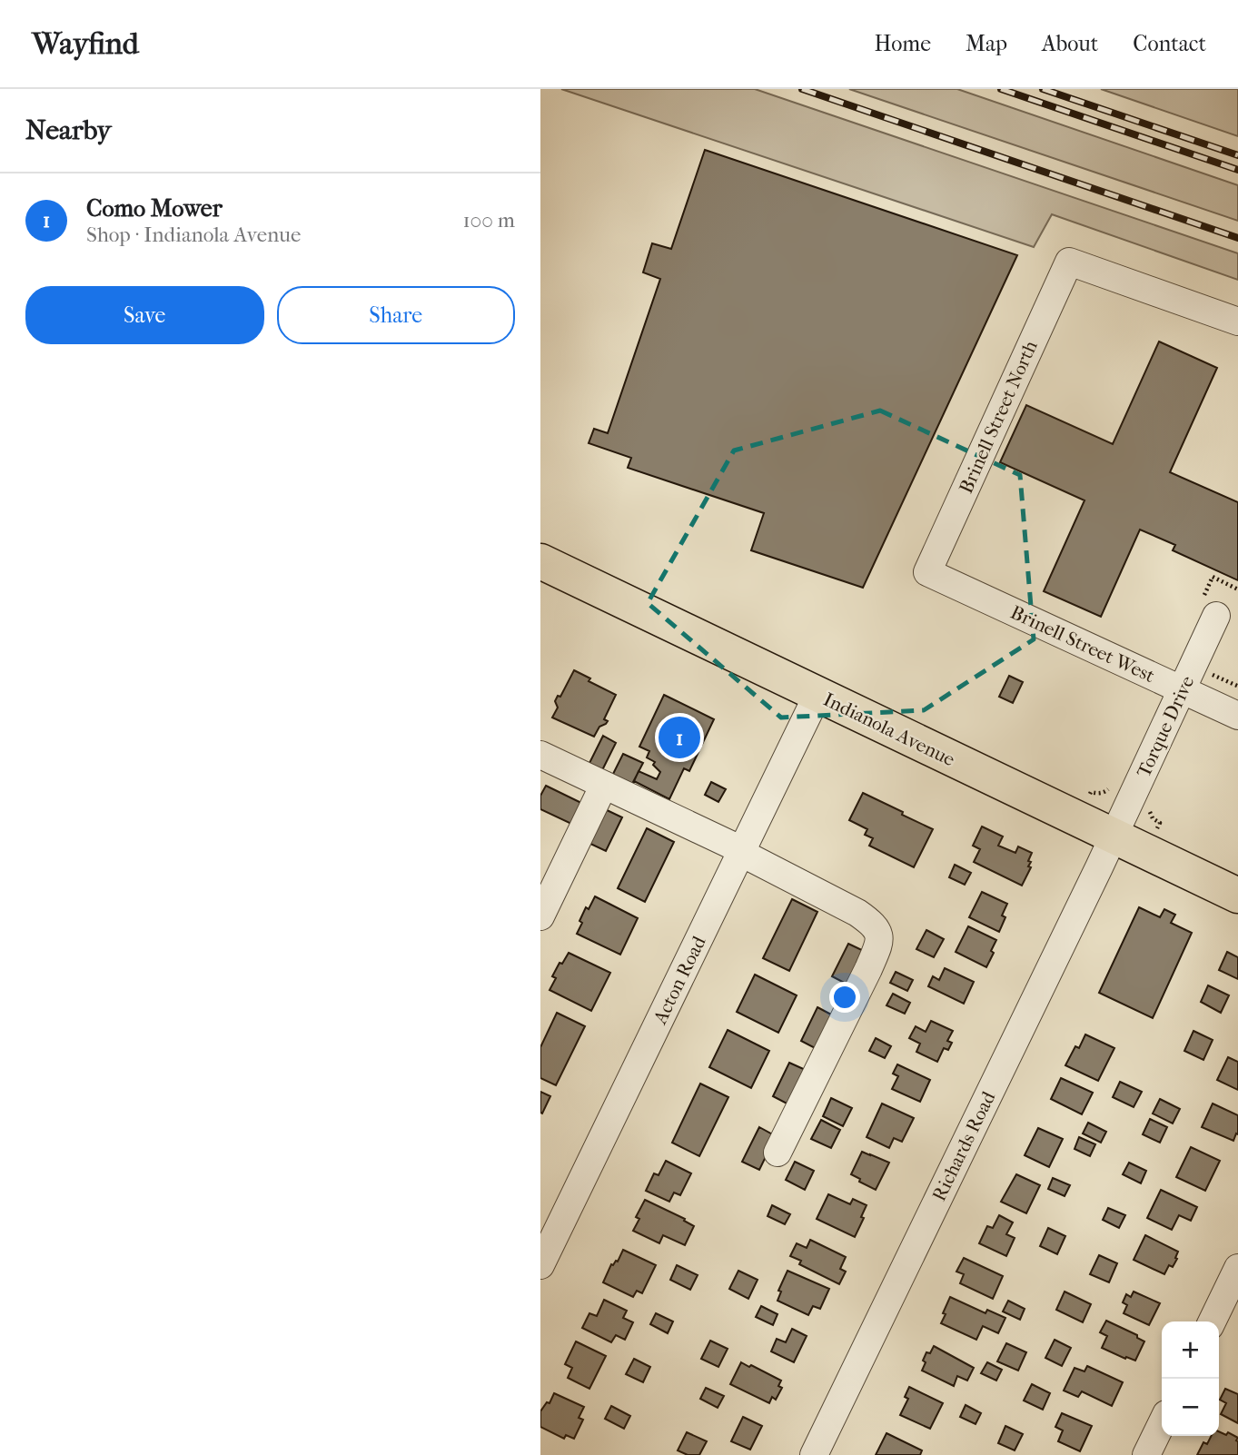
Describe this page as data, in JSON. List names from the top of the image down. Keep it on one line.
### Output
{"streets":{"main road":["Indianola Avenue"],"street":["Brinell Street North","Brinell Street West","Torque Drive","Acton Road","Richards Road"]},"crossings":[["Brinell Street North","Brinell Street West"],["Brinell Street West","Torque Drive"],["Torque Drive","Indianola Avenue"],["Torque Drive","Richards Road"],["Indianola Avenue","Acton Road"],["Indianola Avenue","Richards Road"]],"page":{"header":"Wayfind","nav":["Home","Map","About","Contact"],"heading":"Nearby","list":[{"mark":"1","name":"Como Mower","note":"Shop · Indianola Avenue","value":"100 m"}],"buttons":["Save","Share"],"pins":"1","map_buttons":["+","−"]}}
